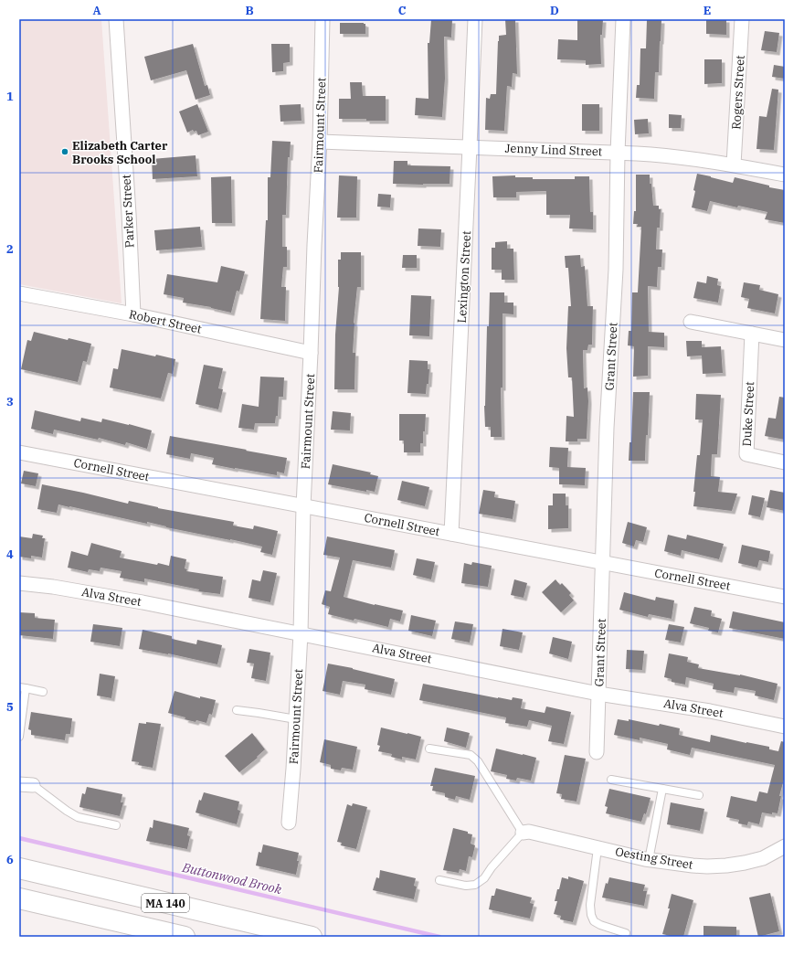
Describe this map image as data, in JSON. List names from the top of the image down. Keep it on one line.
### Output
{"streets":{"highway":["MA 140"],"street":["Rogers Street","Fairmount Street","Jenny Lind Street","Parker Street","Lexington Street","Robert Street","Grant Street","Duke Street","Cornell Street","Alva Street","Oesting Street"]},"crossings":[["Rogers Street","Jenny Lind Street"],["Fairmount Street","Jenny Lind Street"],["Fairmount Street","Robert Street"],["Fairmount Street","Cornell Street"],["Fairmount Street","Alva Street"],["Jenny Lind Street","Lexington Street"],["Jenny Lind Street","Grant Street"],["Parker Street","Robert Street"],["Lexington Street","Cornell Street"],["Grant Street","Cornell Street"],["Grant Street","Alva Street"]],"water":["Buttonwood Brook"],"places":["Elizabeth Carter Brooks School"],"grid":{"columns":["A","B","C","D","E"],"rows":["1","2","3","4","5","6"]}}
